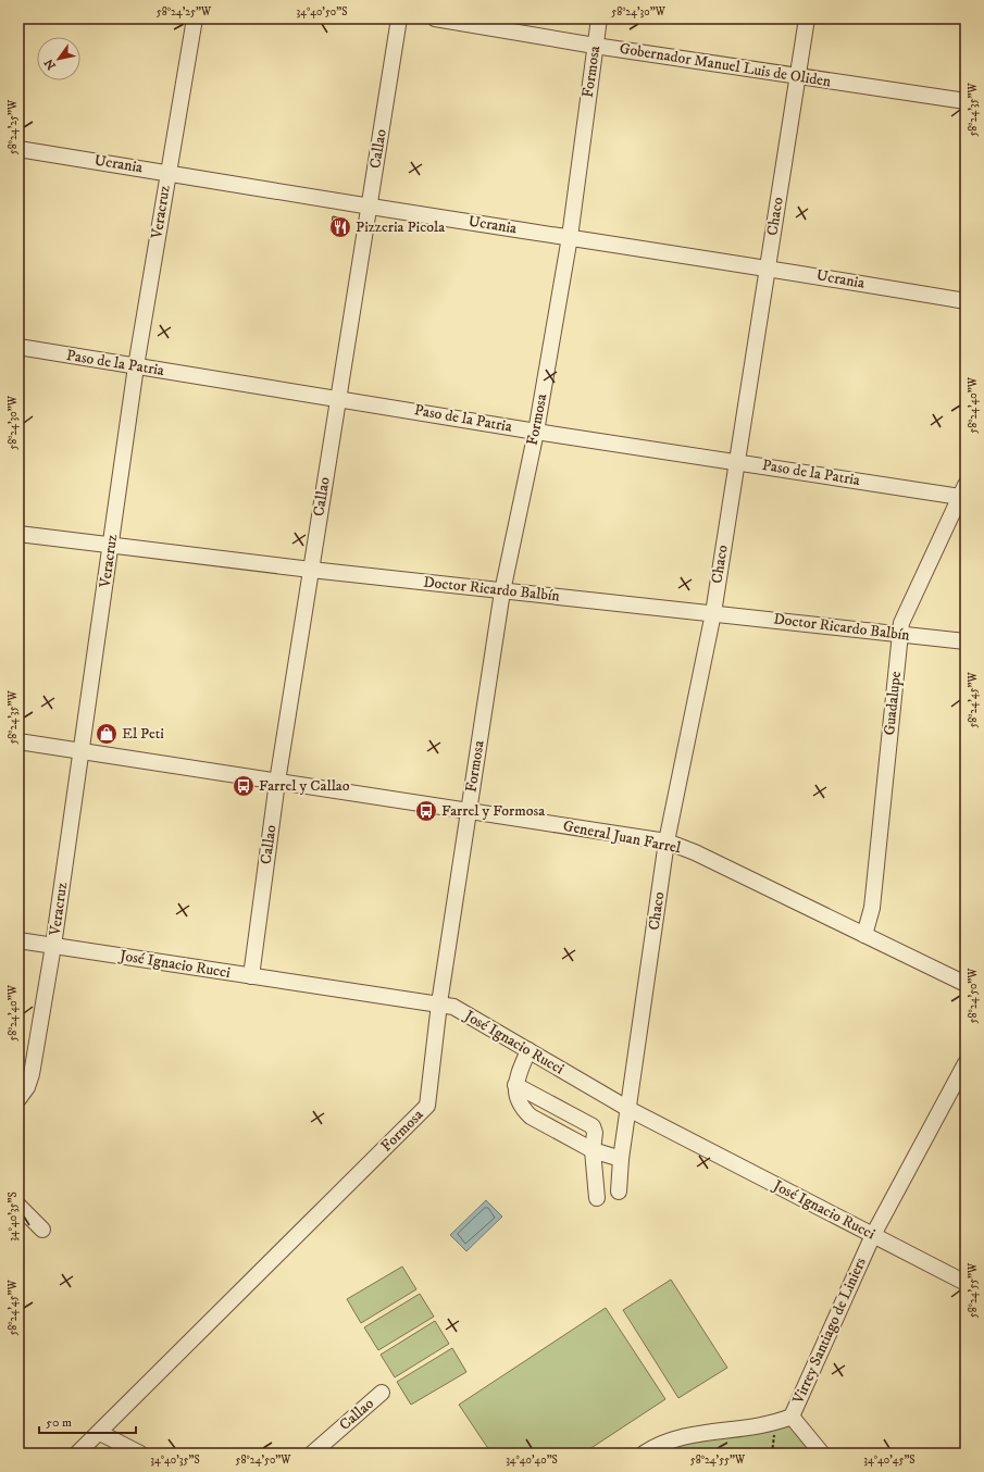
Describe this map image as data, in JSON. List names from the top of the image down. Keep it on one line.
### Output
{"streets":{"street":["Gobernador Manuel Luis de Oliden","Formosa","Callao","Ucrania","Veracruz","Chaco","Paso de la Patria","Doctor Ricardo Balbín","Guadalupe","General Juan Farrel","José Ignacio Rucci","Virrey Santiago de Liniers"]},"crossings":[["Gobernador Manuel Luis de Oliden","Formosa"],["Gobernador Manuel Luis de Oliden","Chaco"],["Formosa","Ucrania"],["Formosa","Paso de la Patria"],["Formosa","Doctor Ricardo Balbín"],["Formosa","General Juan Farrel"],["Formosa","José Ignacio Rucci"],["Callao","Ucrania"],["Callao","Paso de la Patria"],["Callao","Doctor Ricardo Balbín"],["Callao","General Juan Farrel"],["Callao","José Ignacio Rucci"],["Ucrania","Veracruz"],["Ucrania","Chaco"],["Veracruz","Paso de la Patria"],["Veracruz","Doctor Ricardo Balbín"],["Veracruz","General Juan Farrel"],["Veracruz","José Ignacio Rucci"],["Chaco","Paso de la Patria"],["Chaco","Doctor Ricardo Balbín"],["Chaco","General Juan Farrel"],["Chaco","José Ignacio Rucci"],["Paso de la Patria","Guadalupe"],["Doctor Ricardo Balbín","Guadalupe"],["Guadalupe","General Juan Farrel"],["José Ignacio Rucci","Virrey Santiago de Liniers"]],"places":{"restaurant":["Pizzeria Picola"],"shop":["El Peti"],"bus stop":["Farrel y Callao","Farrel y Formosa"]},"scale_bar":"50 m","north":"bottom left","coordinates":["58°24'25\"W","34°40'50\"S","58°24'30\"W","58°24'35\"W","58°24'40\"W","58°24'45\"W","58°24'50\"W","34°40'35\"S","58°24'55\"W","34°40'40\"S","34°40'45\"S"]}
